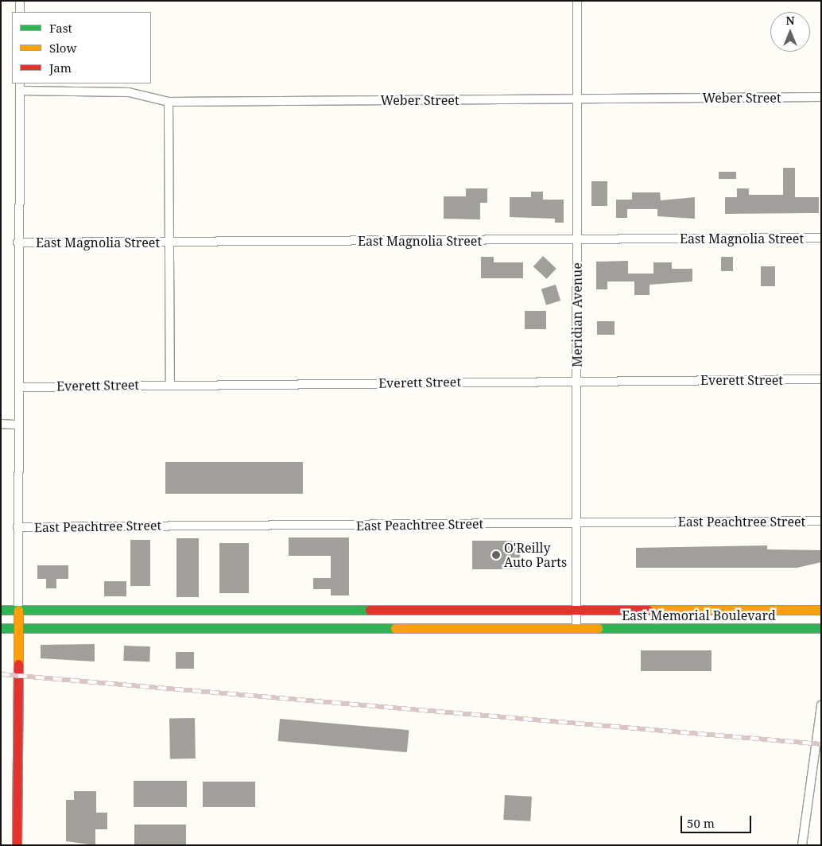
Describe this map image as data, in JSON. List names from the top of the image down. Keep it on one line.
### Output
{"streets":{"main road":["East Memorial Boulevard"],"street":["Weber Street","East Magnolia Street","Meridian Avenue","Everett Street","East Peachtree Street"]},"crossings":[["Weber Street","Meridian Avenue"],["East Magnolia Street","Meridian Avenue"],["Meridian Avenue","Everett Street"],["Meridian Avenue","East Peachtree Street"],["Meridian Avenue","East Memorial Boulevard"]],"places":["O'Reilly Auto Parts"],"legend":["Fast","Slow","Jam"],"scale_bar":"50 m","north":"top"}
